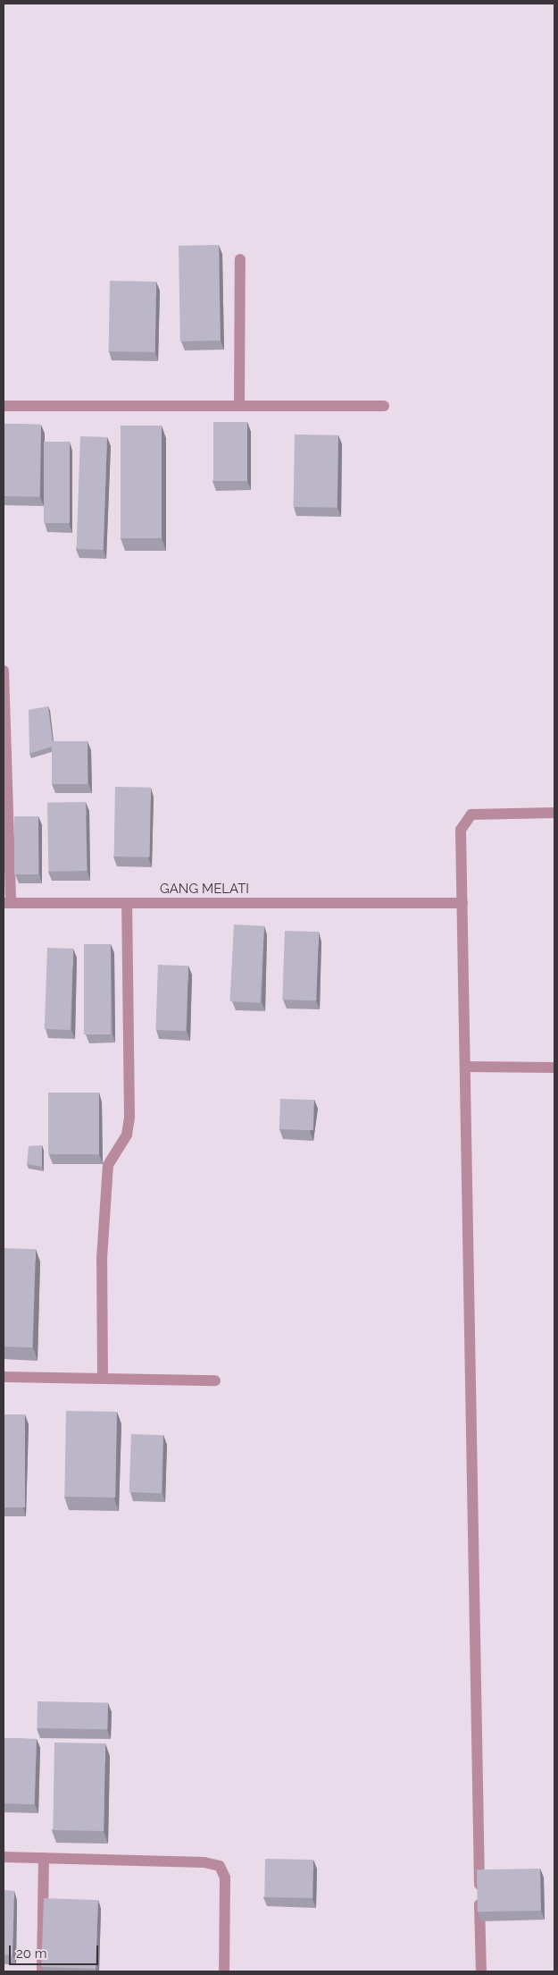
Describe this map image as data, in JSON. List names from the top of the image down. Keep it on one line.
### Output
{"streets":{"street":["GANG MELATI"]},"scale_bar":"20 m"}
